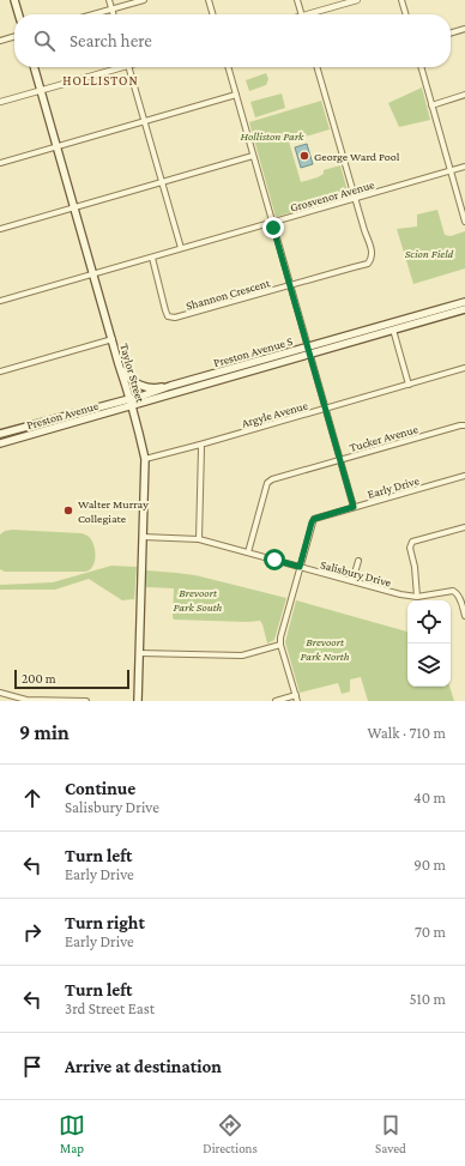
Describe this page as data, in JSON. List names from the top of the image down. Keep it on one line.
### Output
{"streets":{"main road":["Preston Avenue S","Taylor Street","Preston Avenue"],"street":["Grosvenor Avenue","Shannon Crescent","Argyle Avenue","Tucker Avenue","Early Drive","Salisbury Drive"]},"crossings":[["Grosvenor Avenue","Shannon Crescent"],["Grosvenor Avenue","Taylor Street"],["Preston Avenue S","Taylor Street"],["Preston Avenue S","Preston Avenue"],["Taylor Street","Argyle Avenue"],["Taylor Street","Preston Avenue"],["Taylor Street","Salisbury Drive"],["Tucker Avenue","Salisbury Drive"],["Early Drive","Salisbury Drive"]],"districts":["HOLLISTON"],"parks":["Holliston Park","Scion Field","Brevoort Park South","Brevoort Park North"],"places":["George Ward Pool","Walter Murray Collegiate"],"scale_bar":"200 m","page":{"search":"Search here","scale":"200 m","heading":["9 min","Walk · 710 m"],"list":[["Continue","Salisbury Drive","40 m"],["Turn left","Early Drive","90 m"],["Turn right","Early Drive","70 m"],["Turn left","3rd Street East","510 m"],"Arrive at destination"],"nav":["Map","Directions","Saved"]}}
